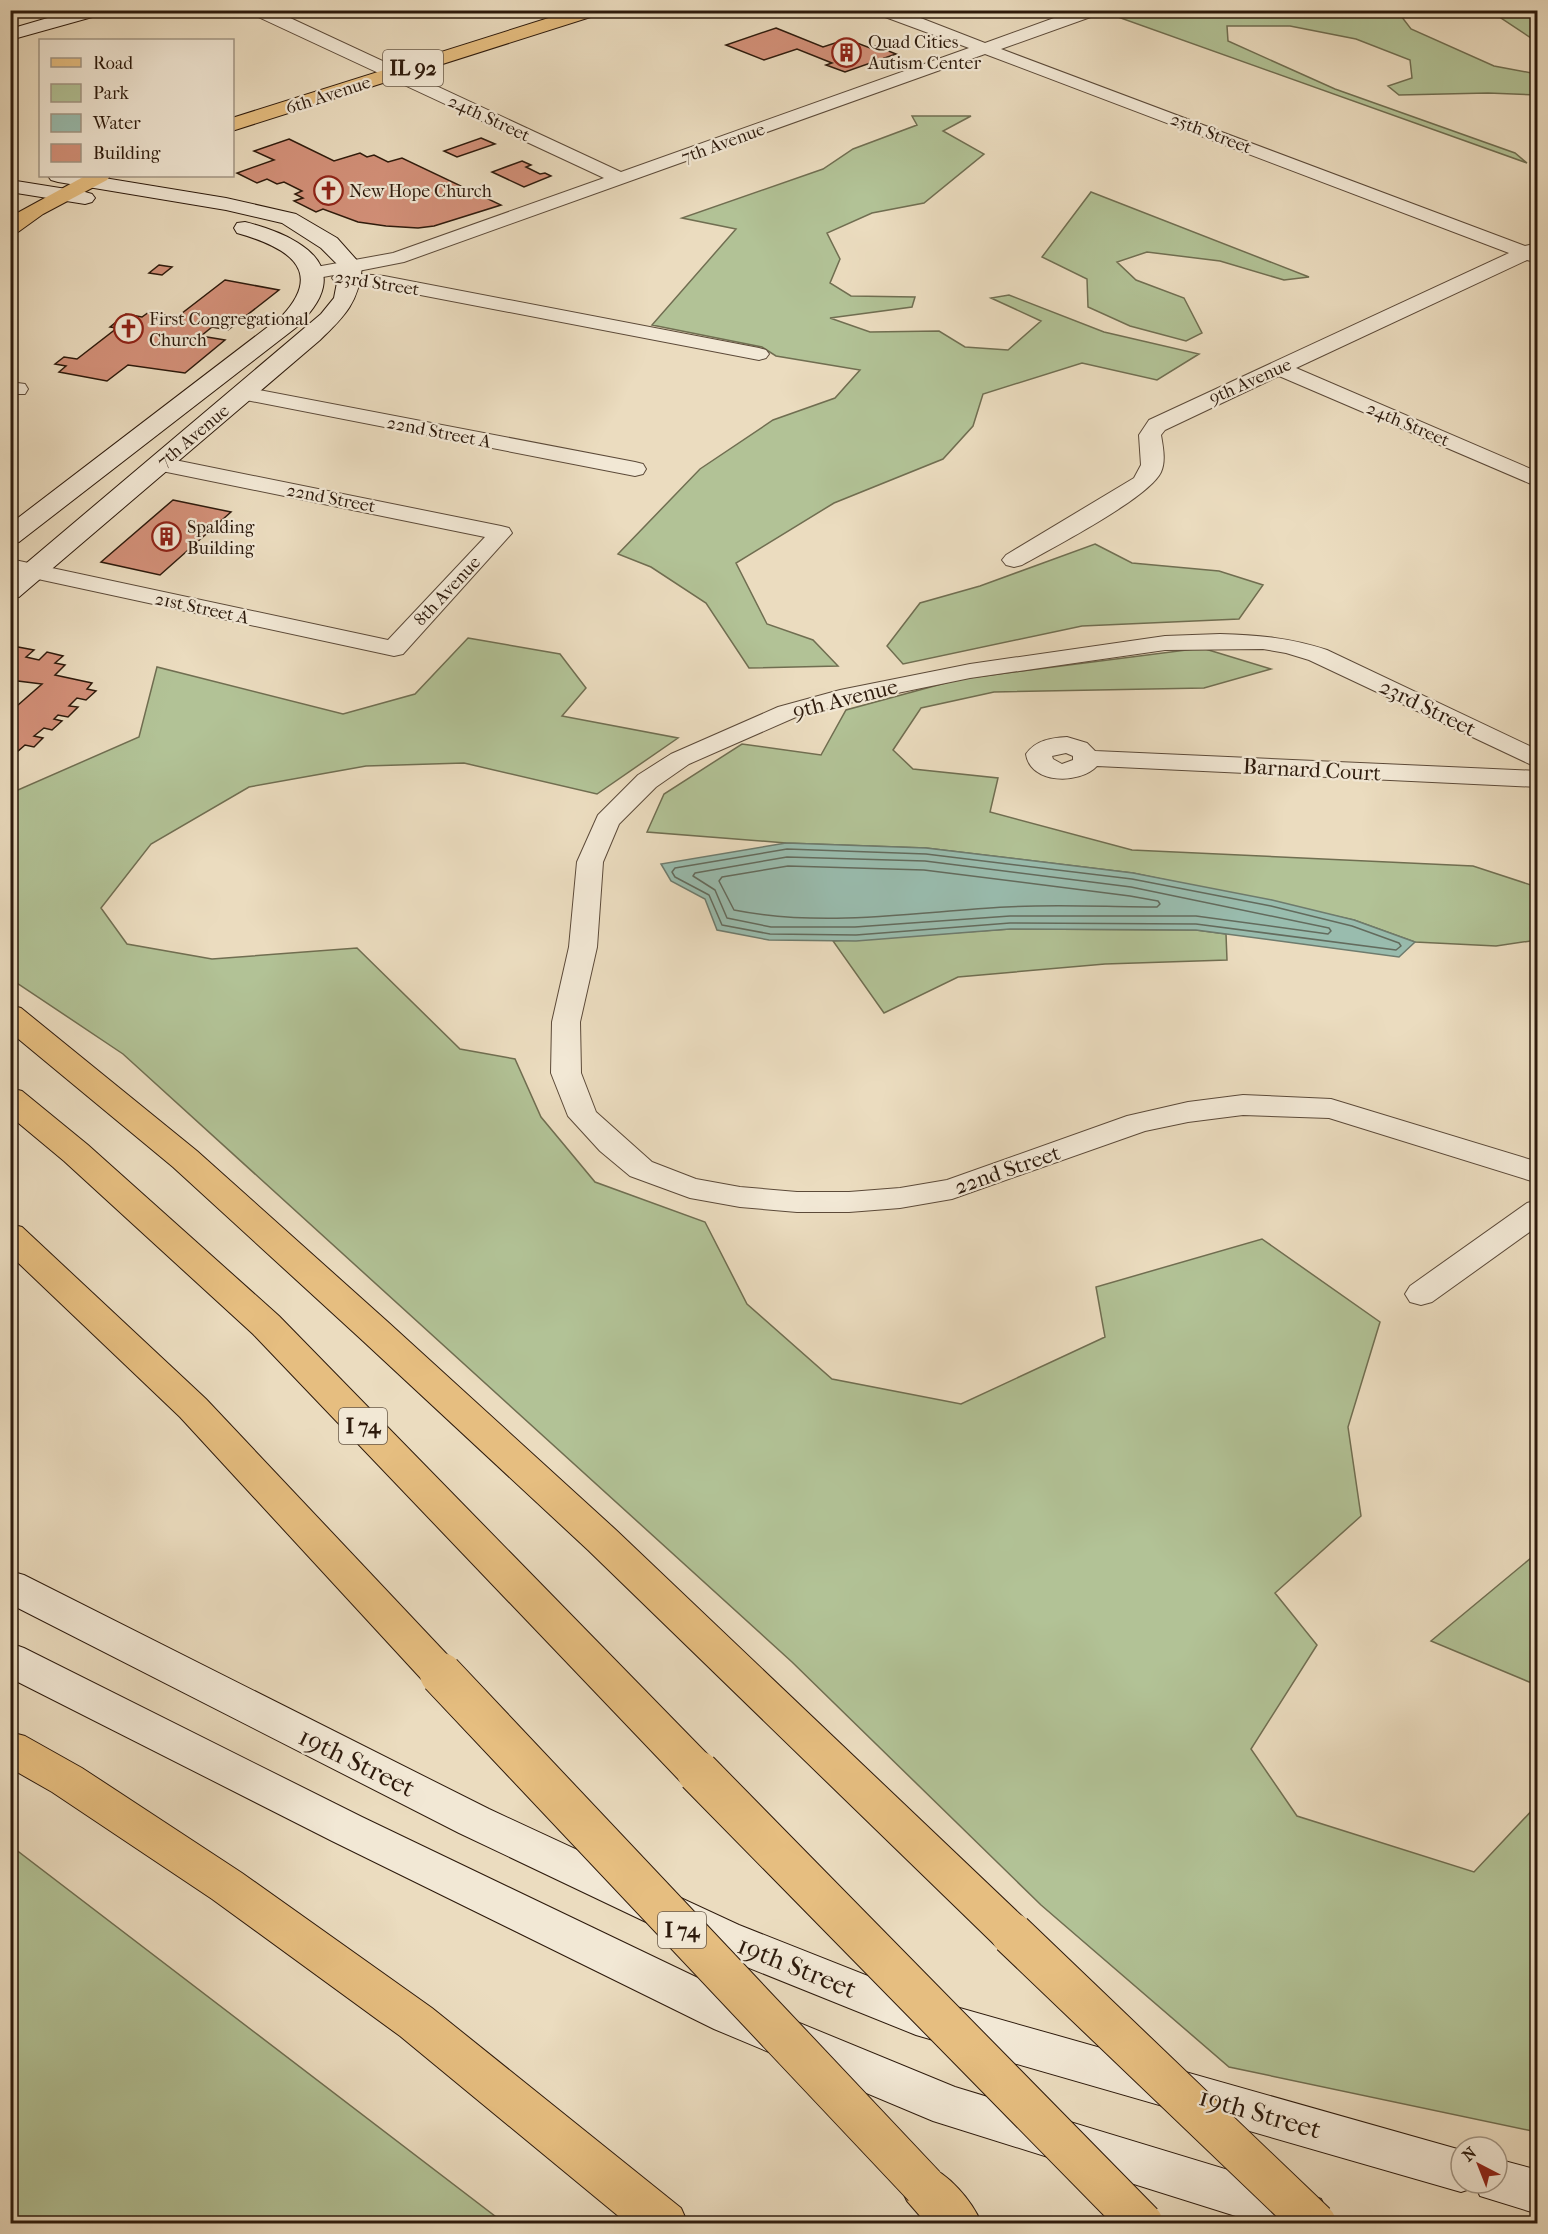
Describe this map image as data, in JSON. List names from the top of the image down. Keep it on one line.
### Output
{"streets":{"main road":["IL 92","6th Avenue","7th Avenue","23rd Street","I 74","19th Street"],"street":["24th Street","25th Street","9th Avenue","22nd Street A","22nd Street","8th Avenue","21st Street A","Barnard Court"]},"crossings":[["6th Avenue","24th Street"],["24th Street","7th Avenue"],["24th Street","9th Avenue"],["25th Street","7th Avenue"],["25th Street","9th Avenue"],["7th Avenue","23rd Street"],["7th Avenue","22nd Street A"],["7th Avenue","22nd Street"],["7th Avenue","21st Street A"],["23rd Street","9th Avenue"],["9th Avenue","22nd Street"],["22nd Street","8th Avenue"],["8th Avenue","21st Street A"]],"places":{"building":["Quad Cities Autism Center","Spalding Building"],"church":["New Hope Church","First Congregational Church"]},"legend":["Road","Park","Water","Building"],"north":"top left"}
